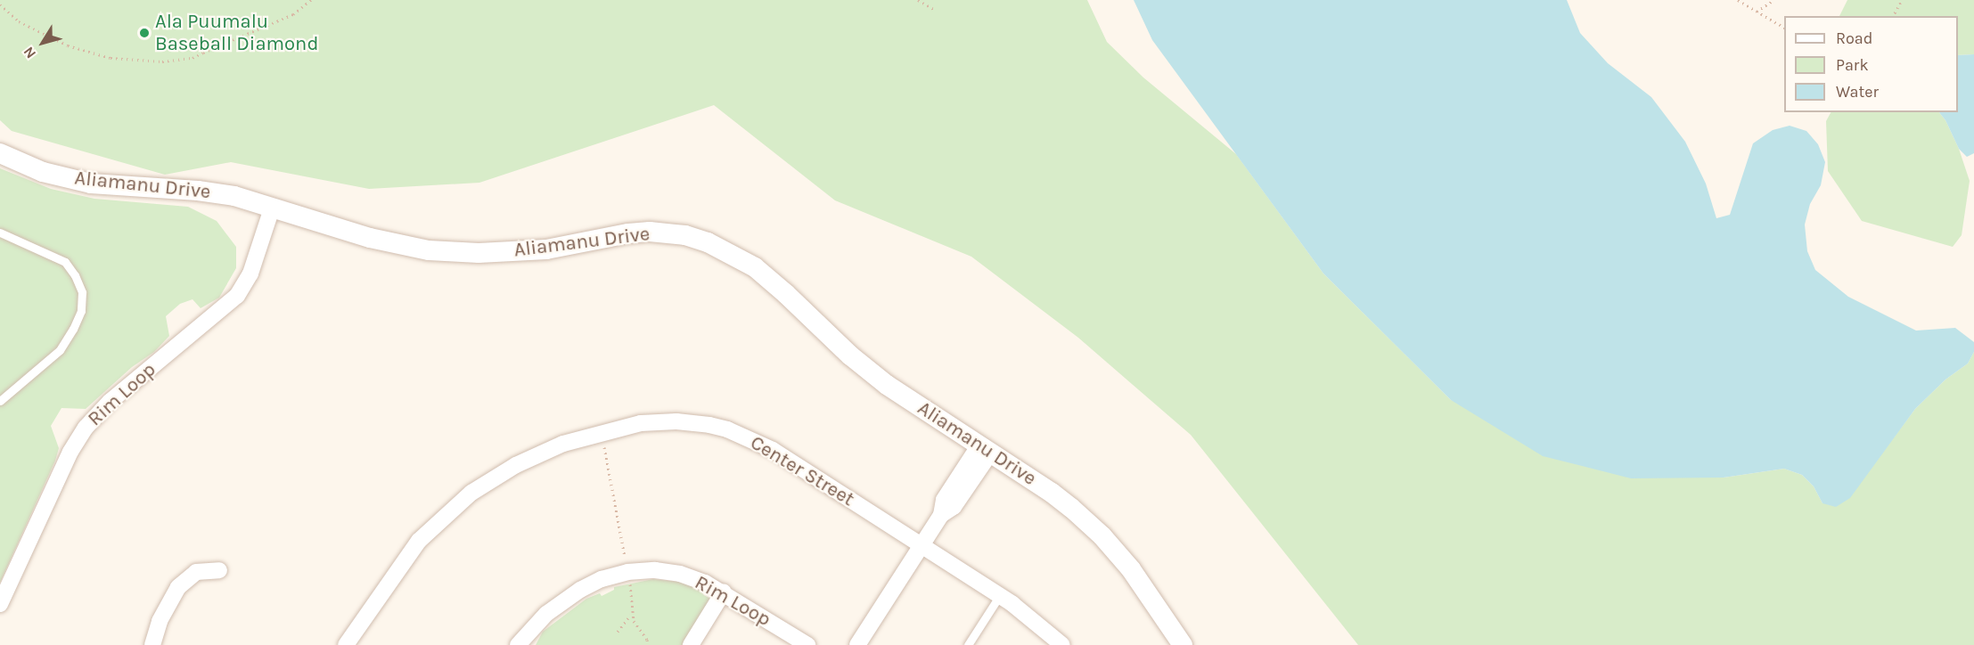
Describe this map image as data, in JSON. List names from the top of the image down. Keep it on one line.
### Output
{"streets":{"street":["Aliamanu Drive","Rim Loop","Center Street"]},"crossings":[["Aliamanu Drive","Rim Loop"]],"places":["Ala Puumalu Baseball Diamond"],"legend":["Road","Park","Water"],"north":"bottom left"}
